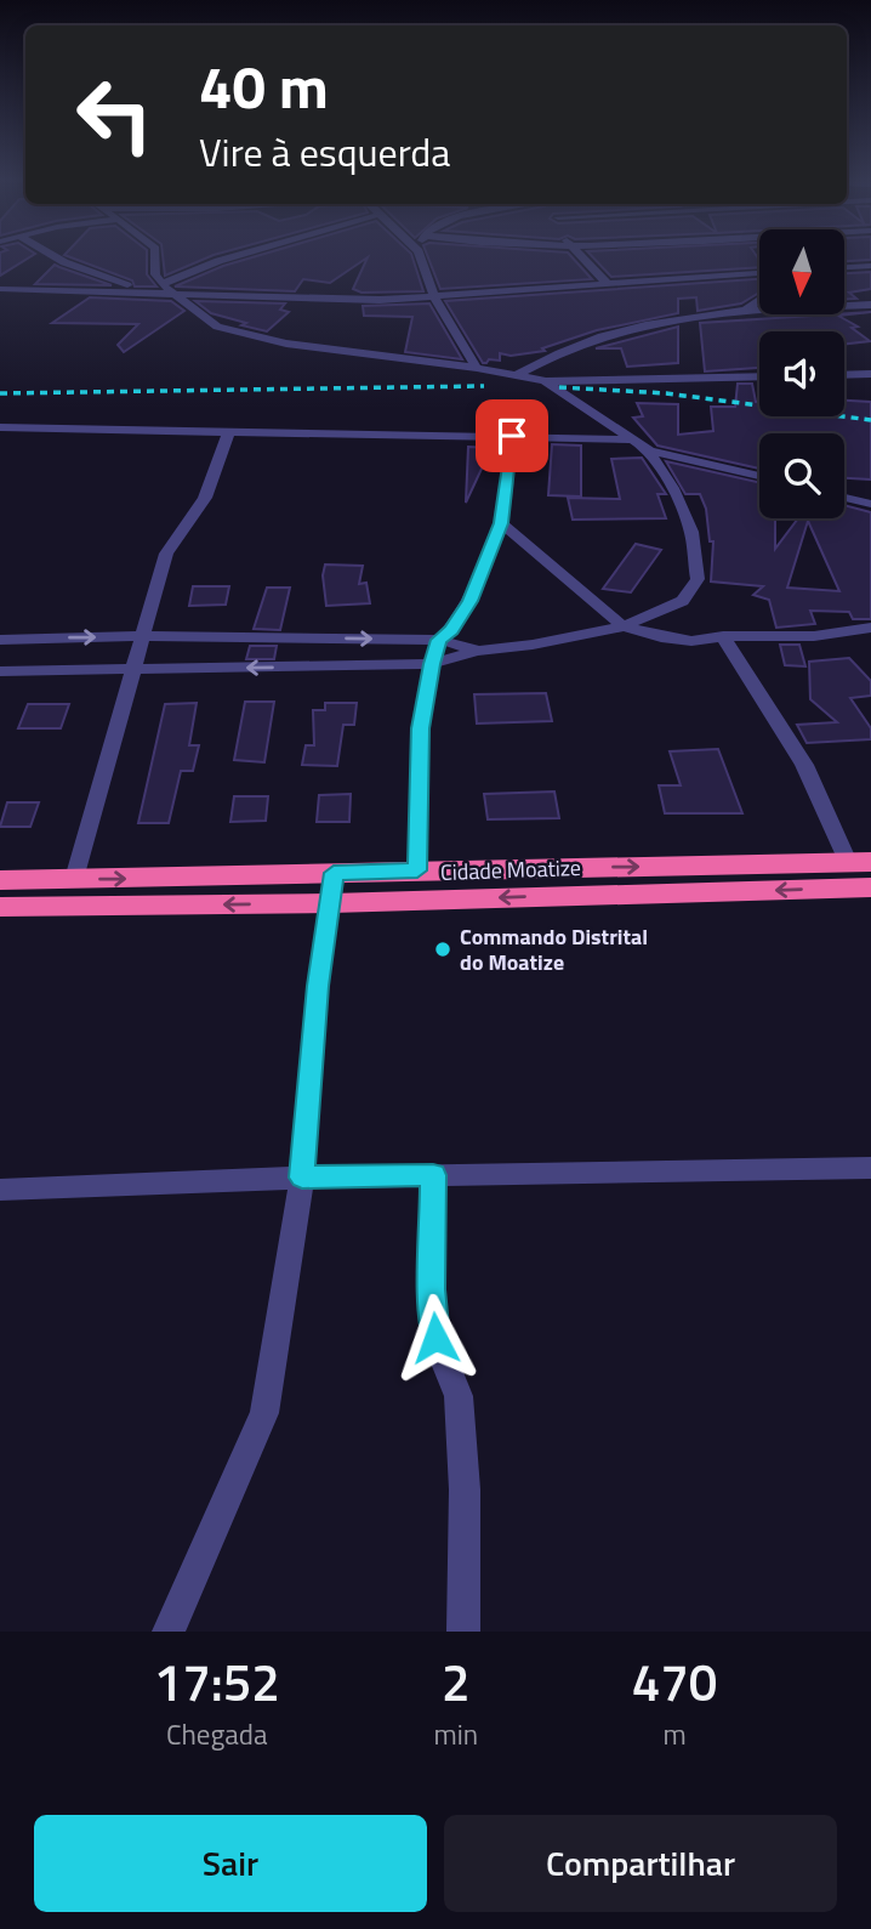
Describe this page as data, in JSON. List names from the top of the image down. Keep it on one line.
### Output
{"streets":{"highway":["Cidade Moatize"]},"places":["Commando Distrital do Moatize"],"north":"bottom","page":{"turn":["40 m","Vire à esquerda"],"eta":["17:52","Chegada","2","min","470","m"],"buttons":["Sair","Compartilhar"]}}
